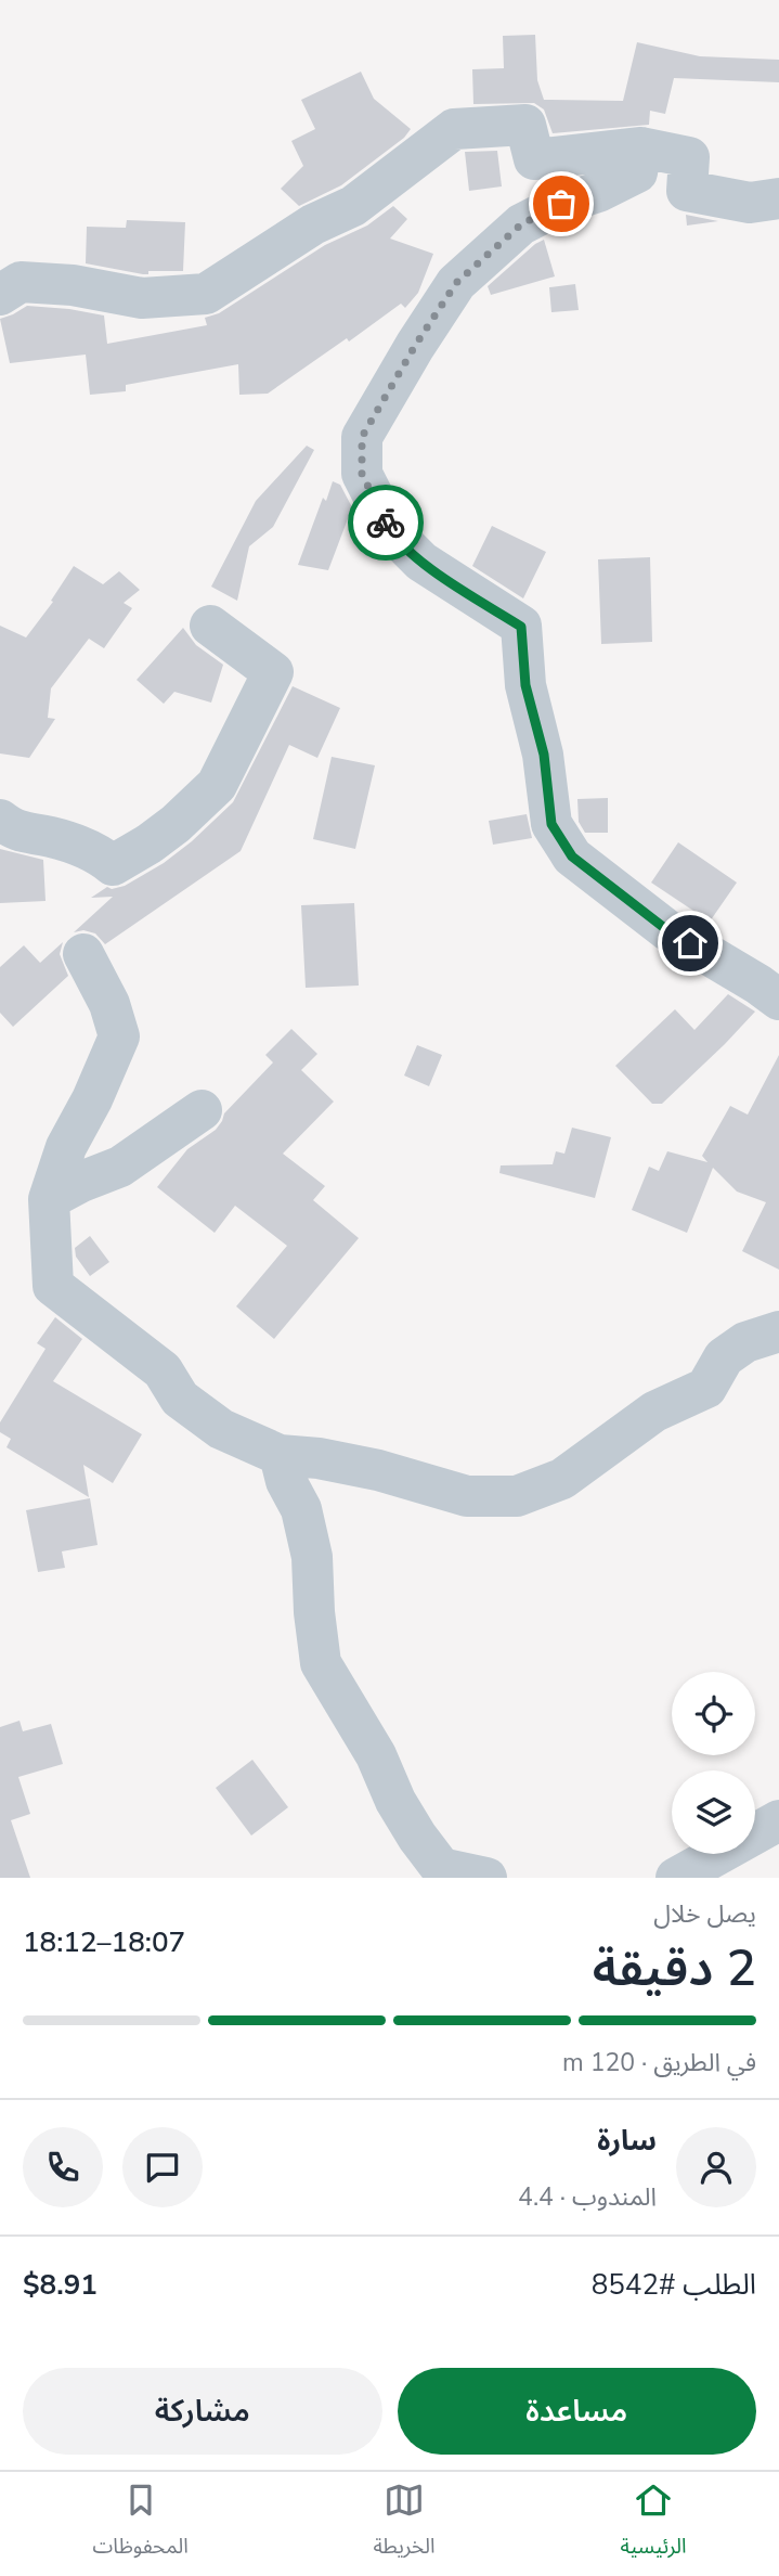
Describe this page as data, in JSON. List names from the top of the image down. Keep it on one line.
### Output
{"page":{"heading":["2 دقيقة","يصل خلال","18:07–18:12"],"panel":["سارة","المندوب · 4.4","الطلب #8542","$8.91"],"bar":"في الطريق · 120 m","buttons":["مساعدة","مشاركة"],"tabs":["الرئيسية","الخريطة","المحفوظات"]}}
